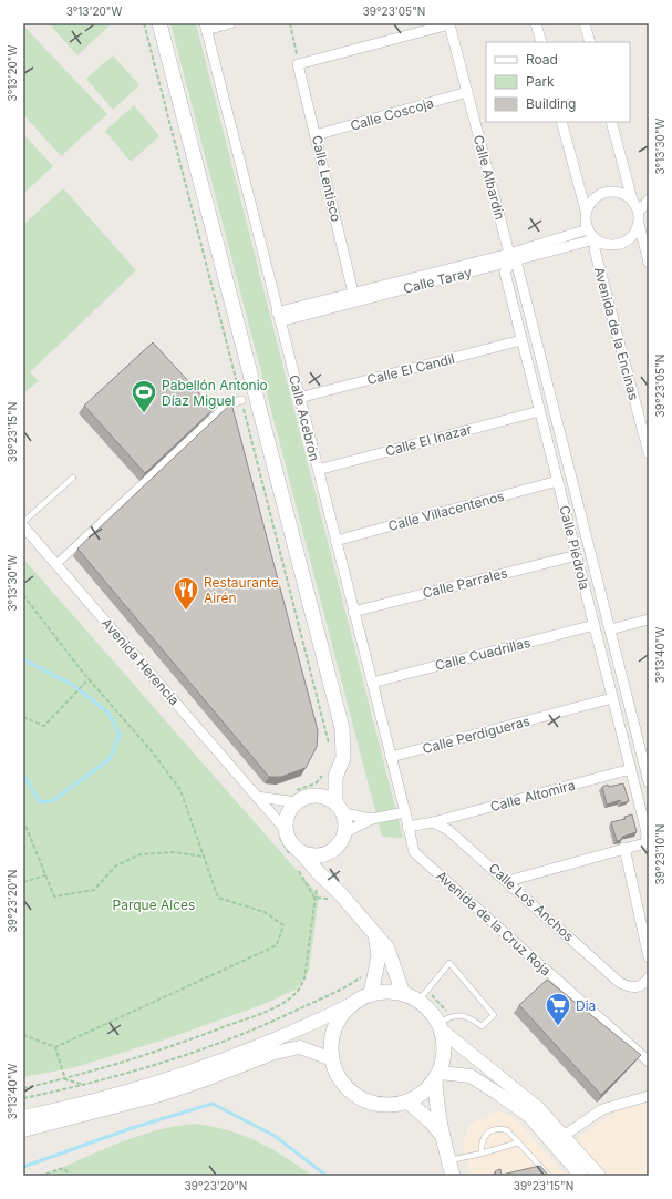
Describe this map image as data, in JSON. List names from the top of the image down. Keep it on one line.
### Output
{"streets":{"street":["Calle Coscoja","Calle Albardín","Calle Lentisco","Calle Taray","Avenida de la Encinas","Calle El Candil","Calle Acebrón","Calle El Inazar","Calle Villacentenos","Calle Piédrola","Calle Parrales","Calle Cuadrillas","Avenida Herencia","Calle Perdigueras","Calle Altomira","Calle Los Anchos","Avenida de la Cruz Roja"]},"crossings":[["Calle Coscoja","Calle Albardín"],["Calle Coscoja","Calle Lentisco"],["Calle Albardín","Calle Lentisco"],["Calle Albardín","Calle Taray"],["Calle Albardín","Calle Piédrola"],["Calle Lentisco","Calle Taray"],["Calle Taray","Avenida de la Encinas"],["Calle Taray","Calle Acebrón"],["Calle Taray","Calle Piédrola"],["Calle El Candil","Calle Acebrón"],["Calle El Candil","Calle Piédrola"],["Calle Acebrón","Calle El Inazar"],["Calle Acebrón","Calle Villacentenos"],["Calle Acebrón","Calle Parrales"],["Calle Acebrón","Calle Cuadrillas"],["Calle Acebrón","Calle Perdigueras"],["Calle Acebrón","Avenida de la Cruz Roja"],["Calle El Inazar","Calle Piédrola"],["Calle Villacentenos","Calle Piédrola"],["Calle Piédrola","Calle Parrales"],["Calle Piédrola","Calle Cuadrillas"],["Calle Piédrola","Calle Perdigueras"],["Calle Piédrola","Calle Altomira"],["Calle Altomira","Calle Los Anchos"]],"parks":["Parque Alces"],"places":{"sports":["Pabellón Antonio Díaz Miguel"],"restaurant":["Restaurante Airén"],"supermarket":["Dia"]},"legend":["Road","Park","Building"],"coordinates":["3°13'20\"W","39°23'05\"N","3°13'30\"W","39°23'15\"N","3°13'40\"W","39°23'10\"N","39°23'20\"N"]}
